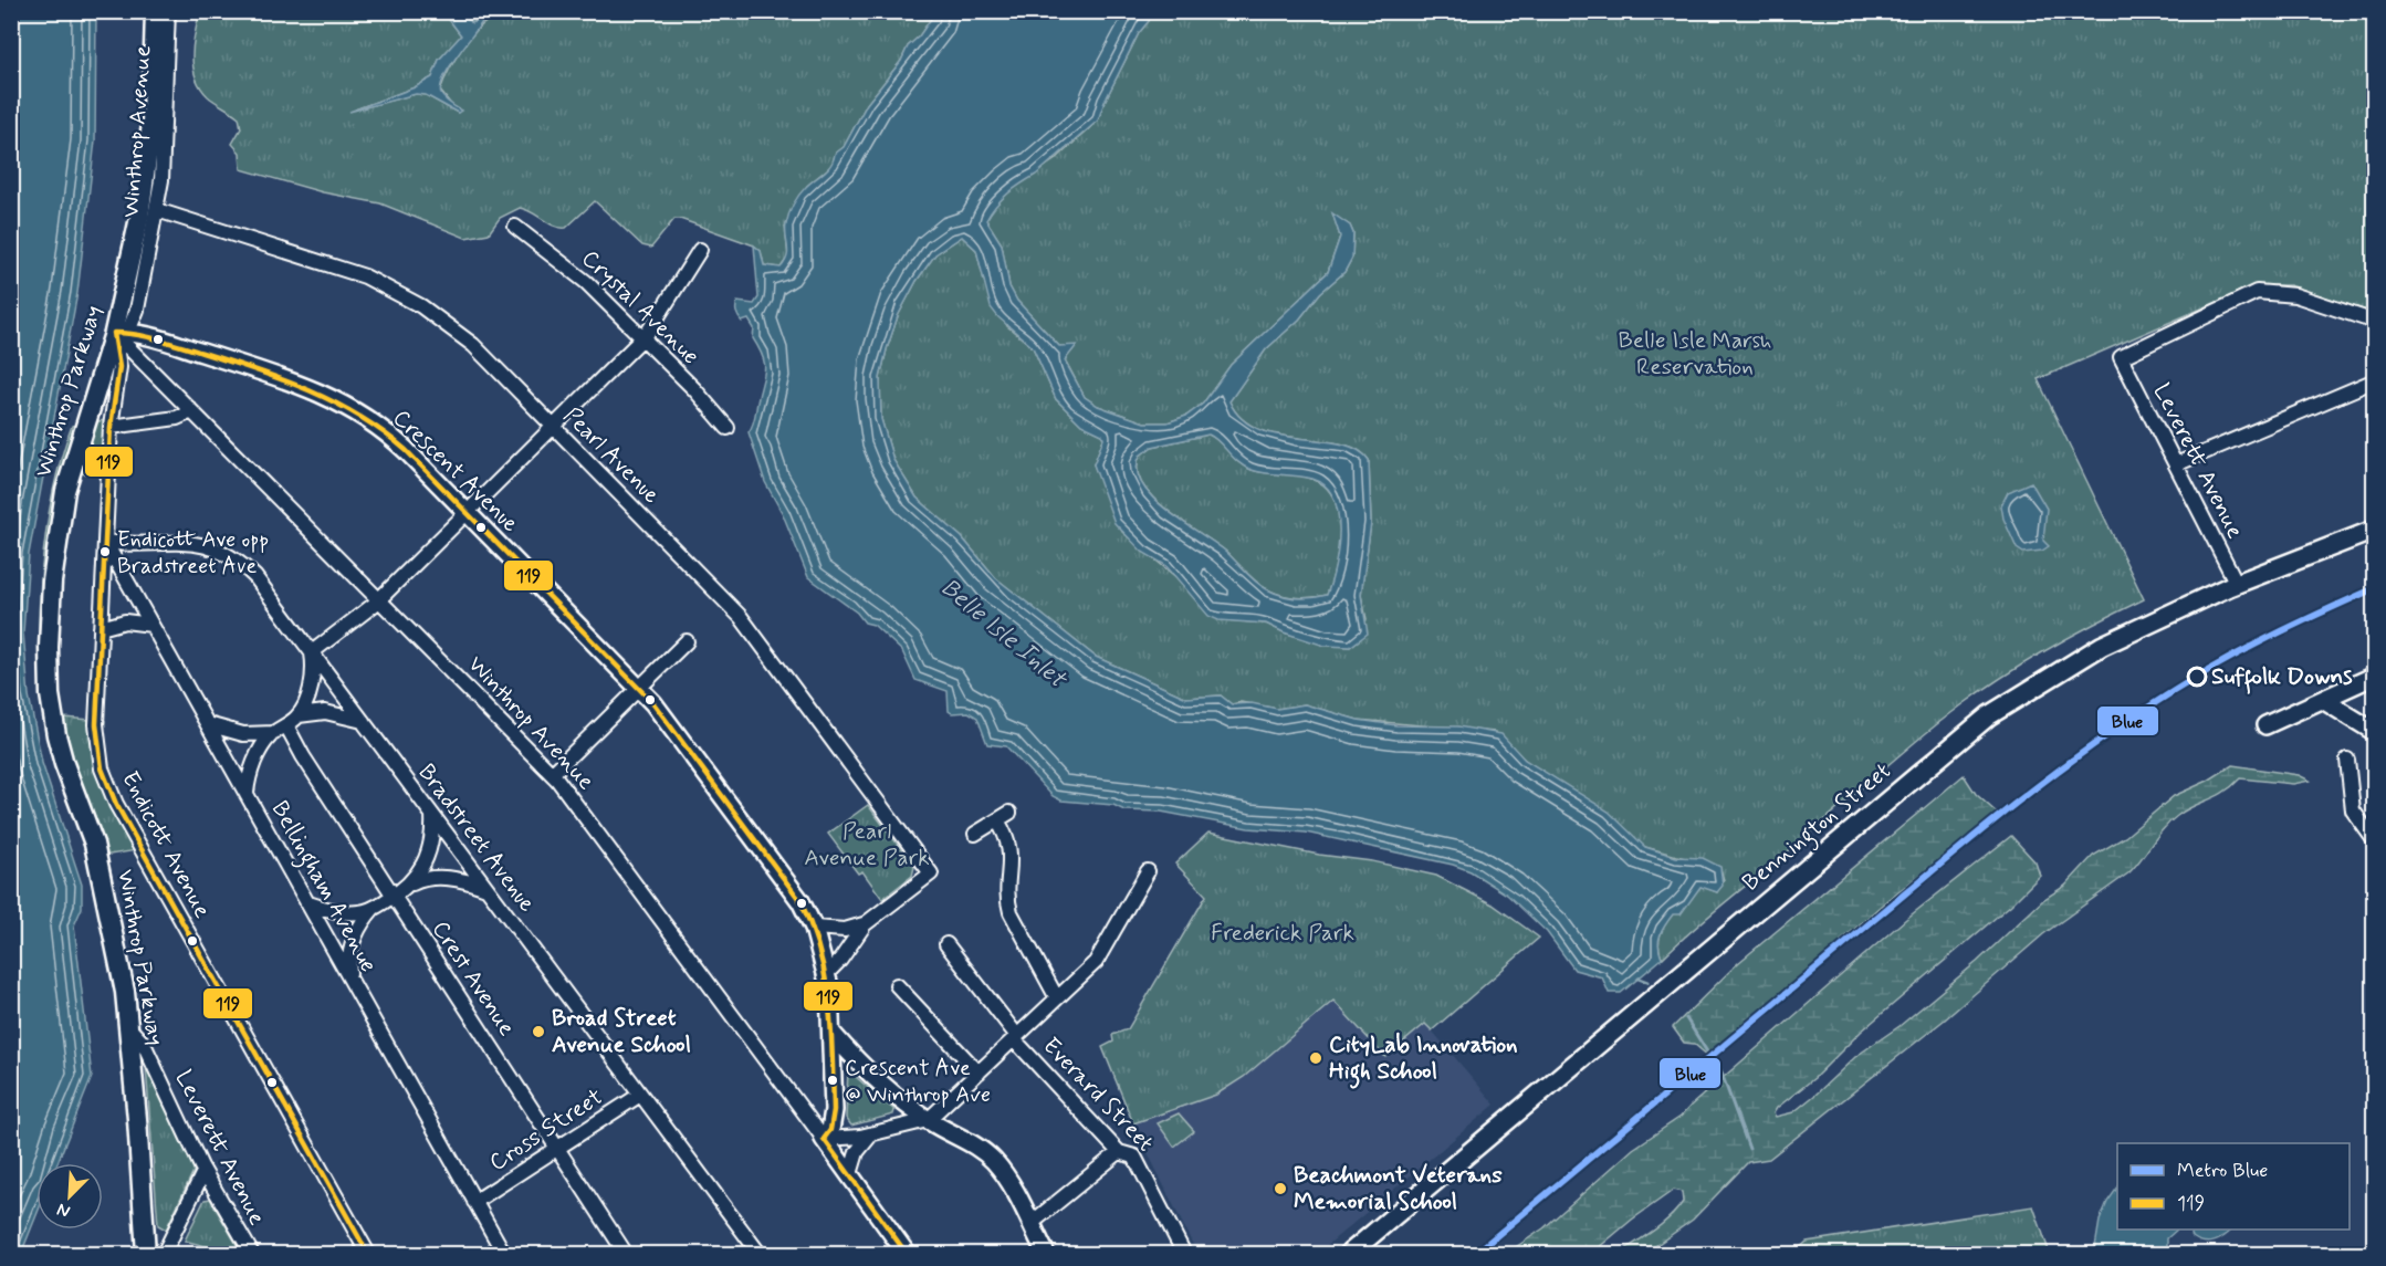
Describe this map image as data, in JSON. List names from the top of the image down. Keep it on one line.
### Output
{"streets":{"main road":["Winthrop Parkway","Bennington Street"],"street":["Winthrop Avenue","Crystal Avenue","Pearl Avenue","Leverett Avenue","Crescent Avenue","Bradstreet Avenue","Endicott Avenue","Bellingham Avenue","Crest Avenue","Everard Street","Cross Street"]},"crossings":[["Winthrop Avenue","Winthrop Parkway"],["Winthrop Avenue","Pearl Avenue"],["Winthrop Avenue","Crescent Avenue"],["Winthrop Avenue","Endicott Avenue"],["Winthrop Parkway","Leverett Avenue"],["Winthrop Parkway","Crescent Avenue"],["Winthrop Parkway","Endicott Avenue"],["Leverett Avenue","Bennington Street"],["Crescent Avenue","Endicott Avenue"],["Bradstreet Avenue","Endicott Avenue"],["Bradstreet Avenue","Bellingham Avenue"],["Bradstreet Avenue","Cross Street"],["Endicott Avenue","Bellingham Avenue"],["Bellingham Avenue","Cross Street"],["Crest Avenue","Cross Street"]],"water":["Belle Isle Inlet"],"parks":["Belle Isle Marsh Reservation","Pearl Avenue Park","Frederick Park"],"places":["Endicott Ave opp Bradstreet Ave","Suffolk Downs","Broad Street Avenue School","CityLab Innovation High School","Crescent Ave @ Winthrop Ave","Beachmont Veterans Memorial School"],"lines":["transit line 119","metro line Blue"],"legend":["Metro Blue","119"],"north":"bottom left"}
